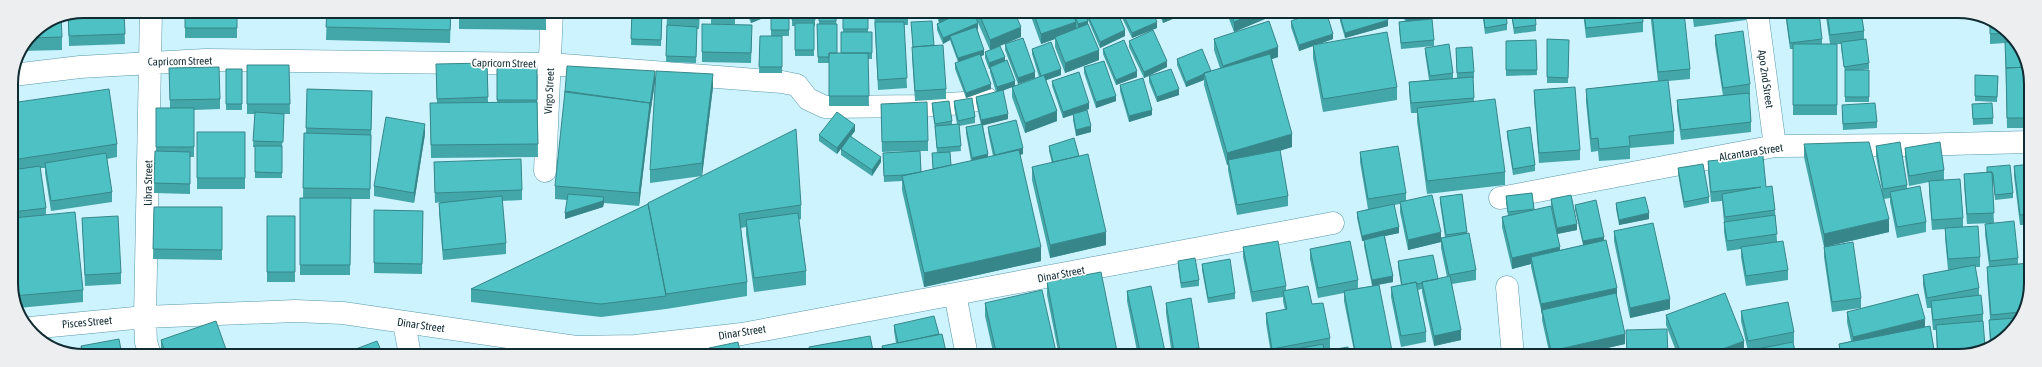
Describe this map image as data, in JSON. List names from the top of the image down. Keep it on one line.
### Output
{"streets":{"street":["Capricorn Street","Apo 2nd Street","Virgo Street","Alcantara Street","Libra Street","Dinar Street","Pisces Street"]},"crossings":[["Capricorn Street","Virgo Street"],["Capricorn Street","Libra Street"],["Apo 2nd Street","Alcantara Street"],["Libra Street","Dinar Street"],["Libra Street","Pisces Street"],["Dinar Street","Pisces Street"]]}
